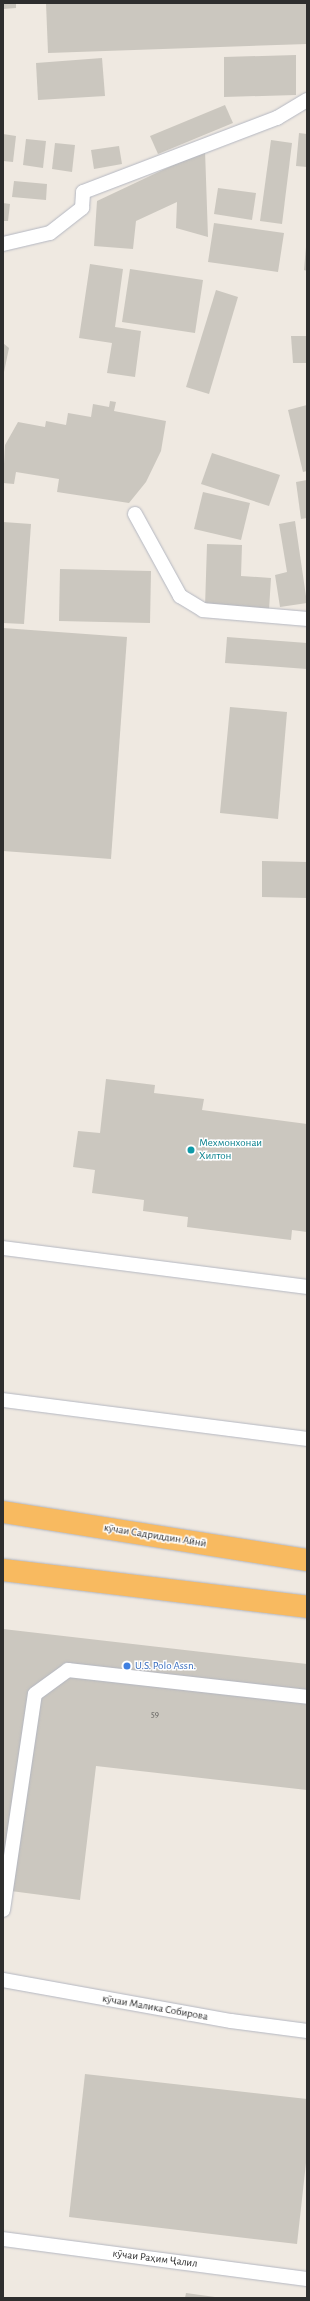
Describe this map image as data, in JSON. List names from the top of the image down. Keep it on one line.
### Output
{"streets":{"highway":["кӯчаи Садриддин Айнӣ"],"lane":["кӯчаи Малика Собирова","кӯчаи Раҳим Ҷалил"]},"places":["Мехмонхонаи Хилтон","U.S. Polo Assn."],"house_numbers":["59"]}
